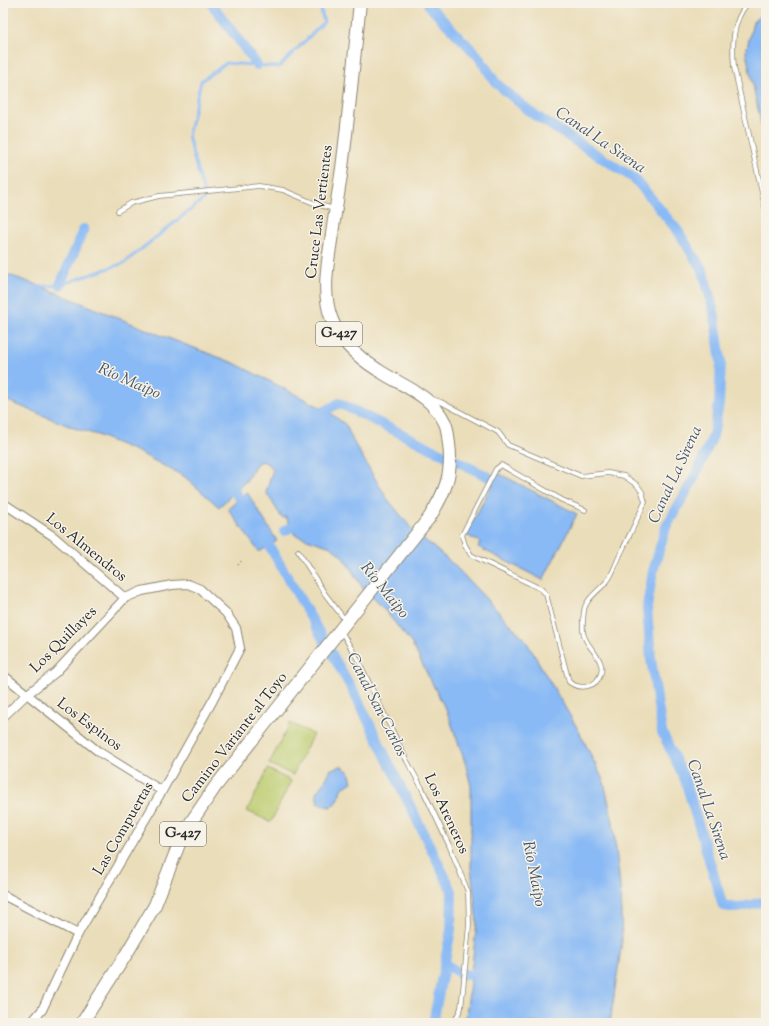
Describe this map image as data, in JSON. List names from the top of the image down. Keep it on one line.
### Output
{"streets":{"main road":["Cruce Las Vertientes","G-427","Camino Variante al Toyo"],"street":["Los Almendros","Los Quillayes","Los Espinos","Las Compuertas"],"lane":["Los Areneros"]},"crossings":[["Cruce Las Vertientes","Camino Variante al Toyo"],["Cruce Las Vertientes","Los Areneros"],["Los Almendros","Los Quillayes"],["Los Almendros","Las Compuertas"],["Los Quillayes","Los Espinos"],["Los Espinos","Las Compuertas"]],"water":["Canal La Sirena","Río Maipo","Canal San Carlos"]}
